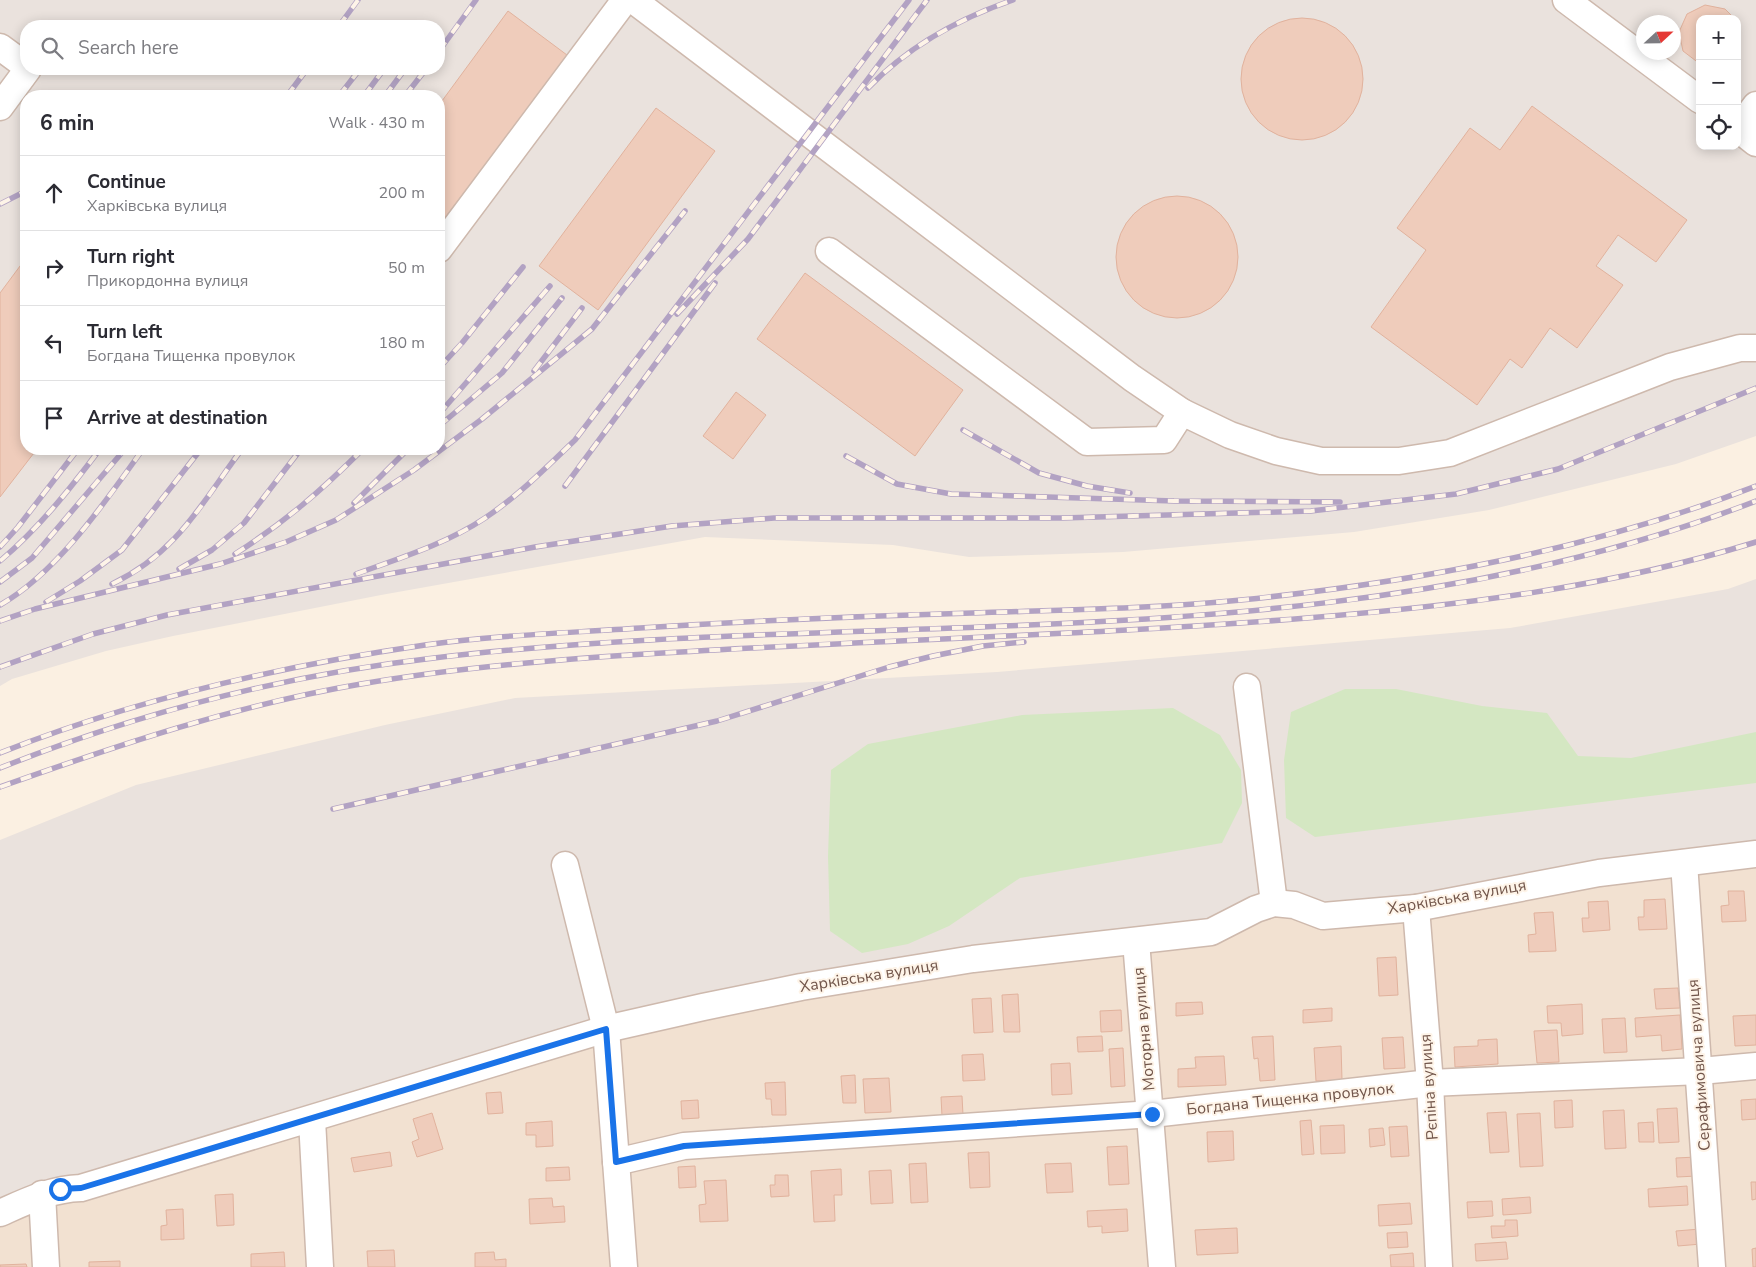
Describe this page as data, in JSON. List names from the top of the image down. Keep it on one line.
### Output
{"streets":{"street":["Харківська вулиця","Моторна вулиця","Серафимовича вулиця","Рєпіна вулиця","Богдана Тищенка провулок"]},"crossings":[["Харківська вулиця","Моторна вулиця"],["Харківська вулиця","Серафимовича вулиця"],["Харківська вулиця","Рєпіна вулиця"],["Моторна вулиця","Богдана Тищенка провулок"],["Серафимовича вулиця","Богдана Тищенка провулок"],["Рєпіна вулиця","Богдана Тищенка провулок"]],"north":"right","page":{"map_buttons":["+","−"],"search":"Search here","heading":["6 min","Walk · 430 m"],"list":[["Continue","Харківська вулиця","200 m"],["Turn right","Прикордонна вулиця","50 m"],["Turn left","Богдана Тищенка провулок","180 m"],"Arrive at destination"]}}
